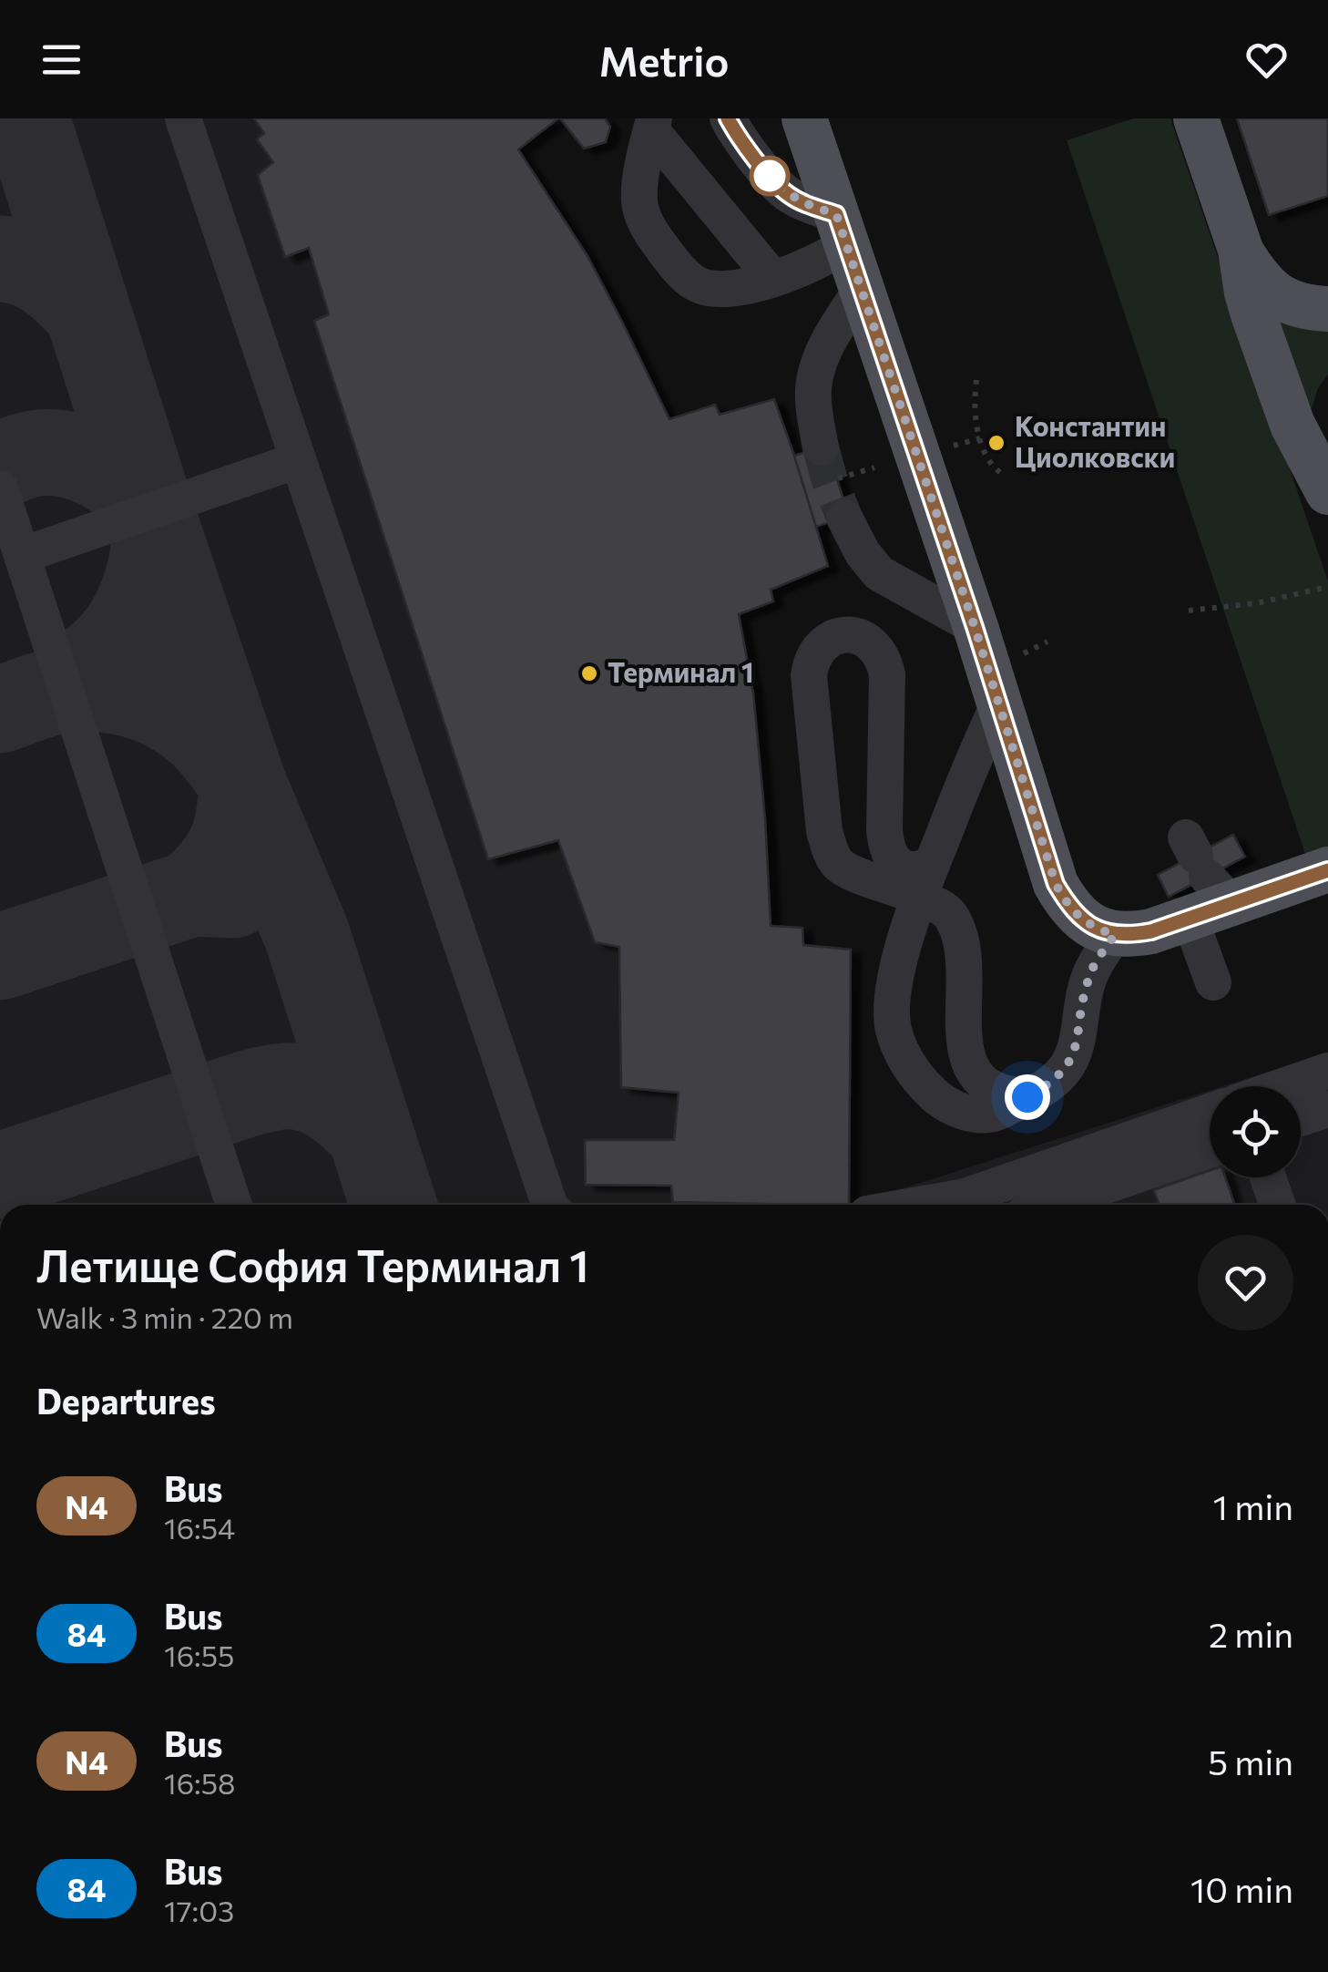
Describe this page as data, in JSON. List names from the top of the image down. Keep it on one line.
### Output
{"places":["Константин Циолковски","Терминал 1"],"lines":["bus line N4"],"page":{"header":"Metrio","heading":[["Летище София Терминал 1","Walk · 3 min · 220 m"],"Departures"],"list":[{"mark":"N4","name":"Bus","note":"16:54","value":"1 min"},{"mark":"84","name":"Bus","note":"16:55","value":"2 min"},{"mark":"N4","name":"Bus","note":"16:58","value":"5 min"},{"mark":"84","name":"Bus","note":"17:03","value":"10 min"}]}}
